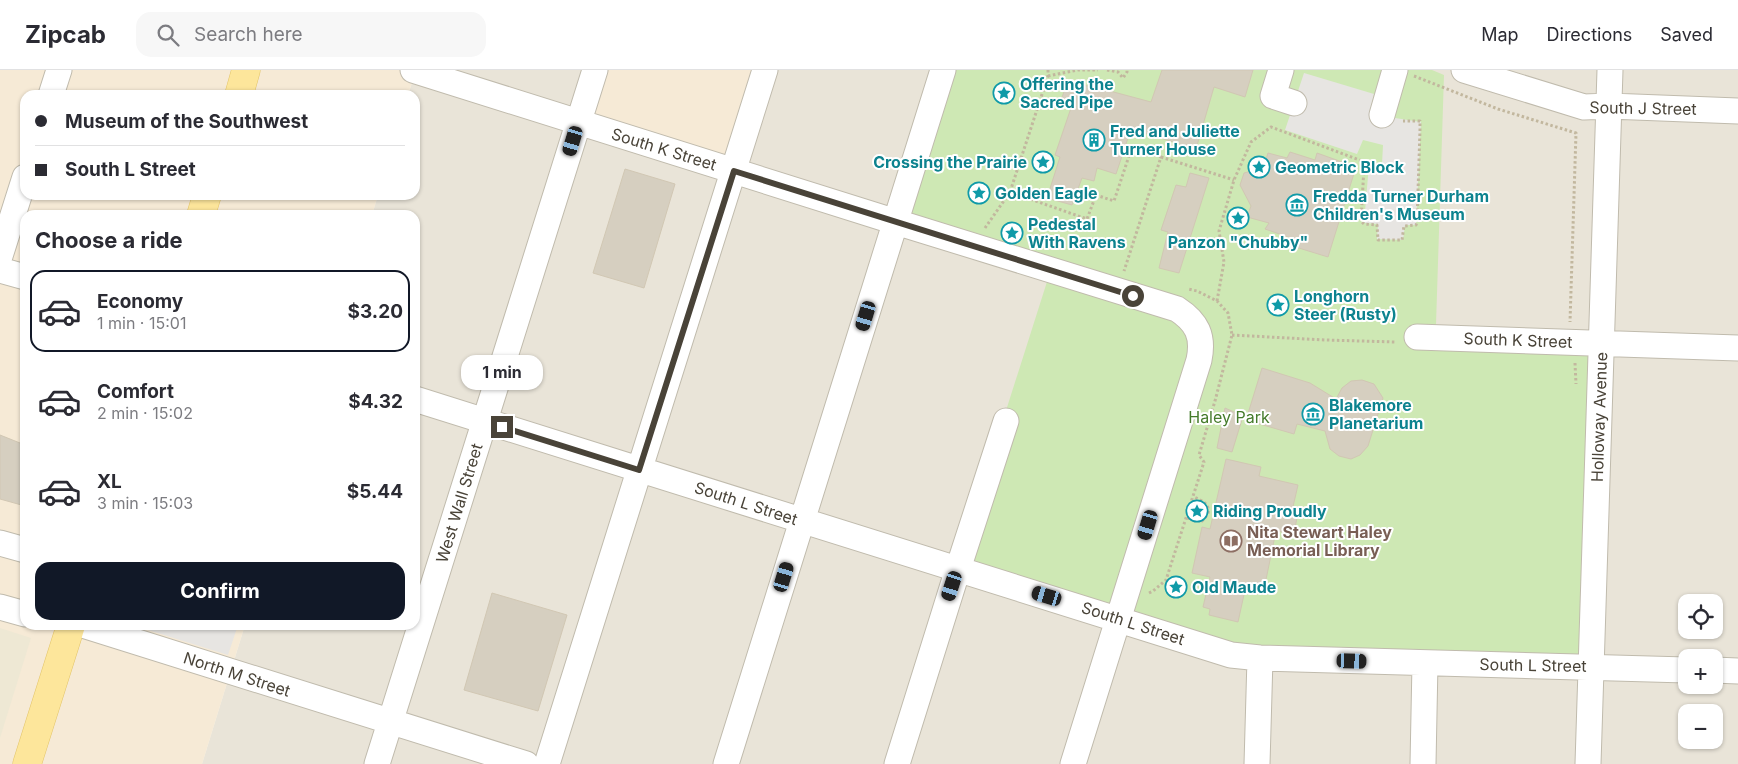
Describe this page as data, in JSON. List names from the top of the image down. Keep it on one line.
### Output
{"streets":{"street":["South J Street","South K Street","Holloway Avenue","West Wall Street","South L Street","North M Street"]},"crossings":[["South J Street","Holloway Avenue"],["South K Street","Holloway Avenue"],["South K Street","West Wall Street"],["South K Street","South L Street"],["Holloway Avenue","South L Street"],["West Wall Street","South L Street"],["West Wall Street","North M Street"]],"parks":["Haley Park"],"places":{"place":["Offering the Sacred Pipe","Crossing the Prairie","Geometric Block","Golden Eagle","Panzon \"Chubby\"","Pedestal With Ravens","Longhorn Steer (Rusty)","Riding Proudly","Old Maude"],"building":["Fred and Juliette Turner House"],"museum":["Fredda Turner Durham Children's Museum","Blakemore Planetarium"],"library":["Nita Stewart Haley Memorial Library"]},"page":{"header":"Zipcab","search":"Search here","nav":["Map","Directions","Saved"],"banner":["Museum of the Southwest","South L Street"],"heading":"Choose a ride","list":[{"name":"Economy","note":"1 min · 15:01","value":"$3.20"},{"name":"Comfort","note":"2 min · 15:02","value":"$4.32"},{"name":"XL","note":"3 min · 15:03","value":"$5.44"}],"bubble":"1 min","buttons":"Confirm","map_buttons":["+","−"]}}
